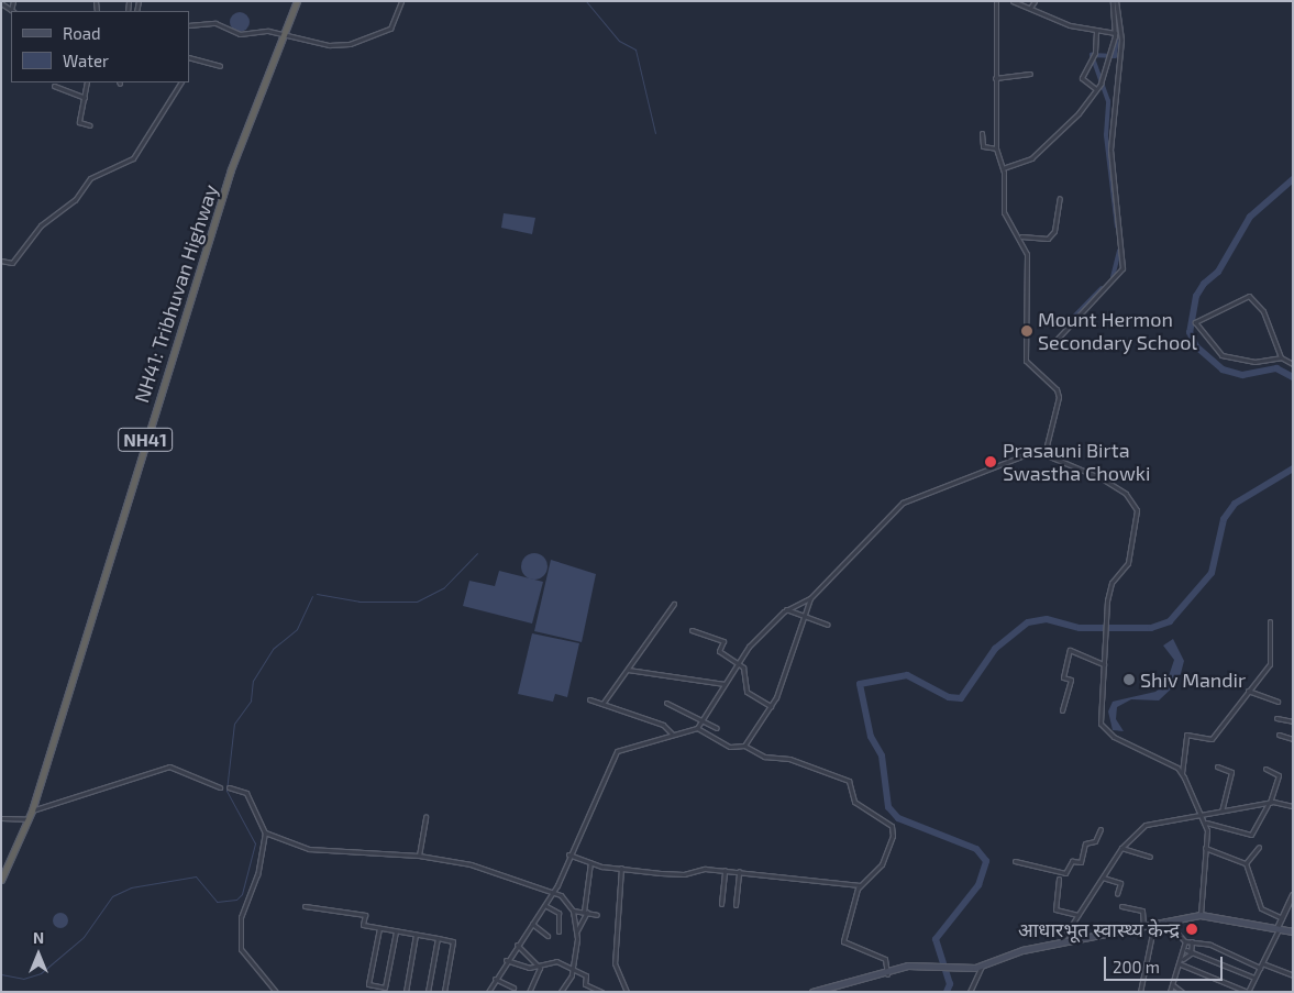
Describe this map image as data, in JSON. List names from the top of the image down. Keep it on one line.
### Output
{"streets":{"highway":["NH41: Tribhuvan Highway","NH41"]},"places":["Mount Hermon Secondary School","Prasauni Birta Swastha Chowki","Shiv Mandir","आधारभूत स्वास्थ्य केन्द्र"],"legend":["Road","Water"],"scale_bar":"200 m","north":"top"}
